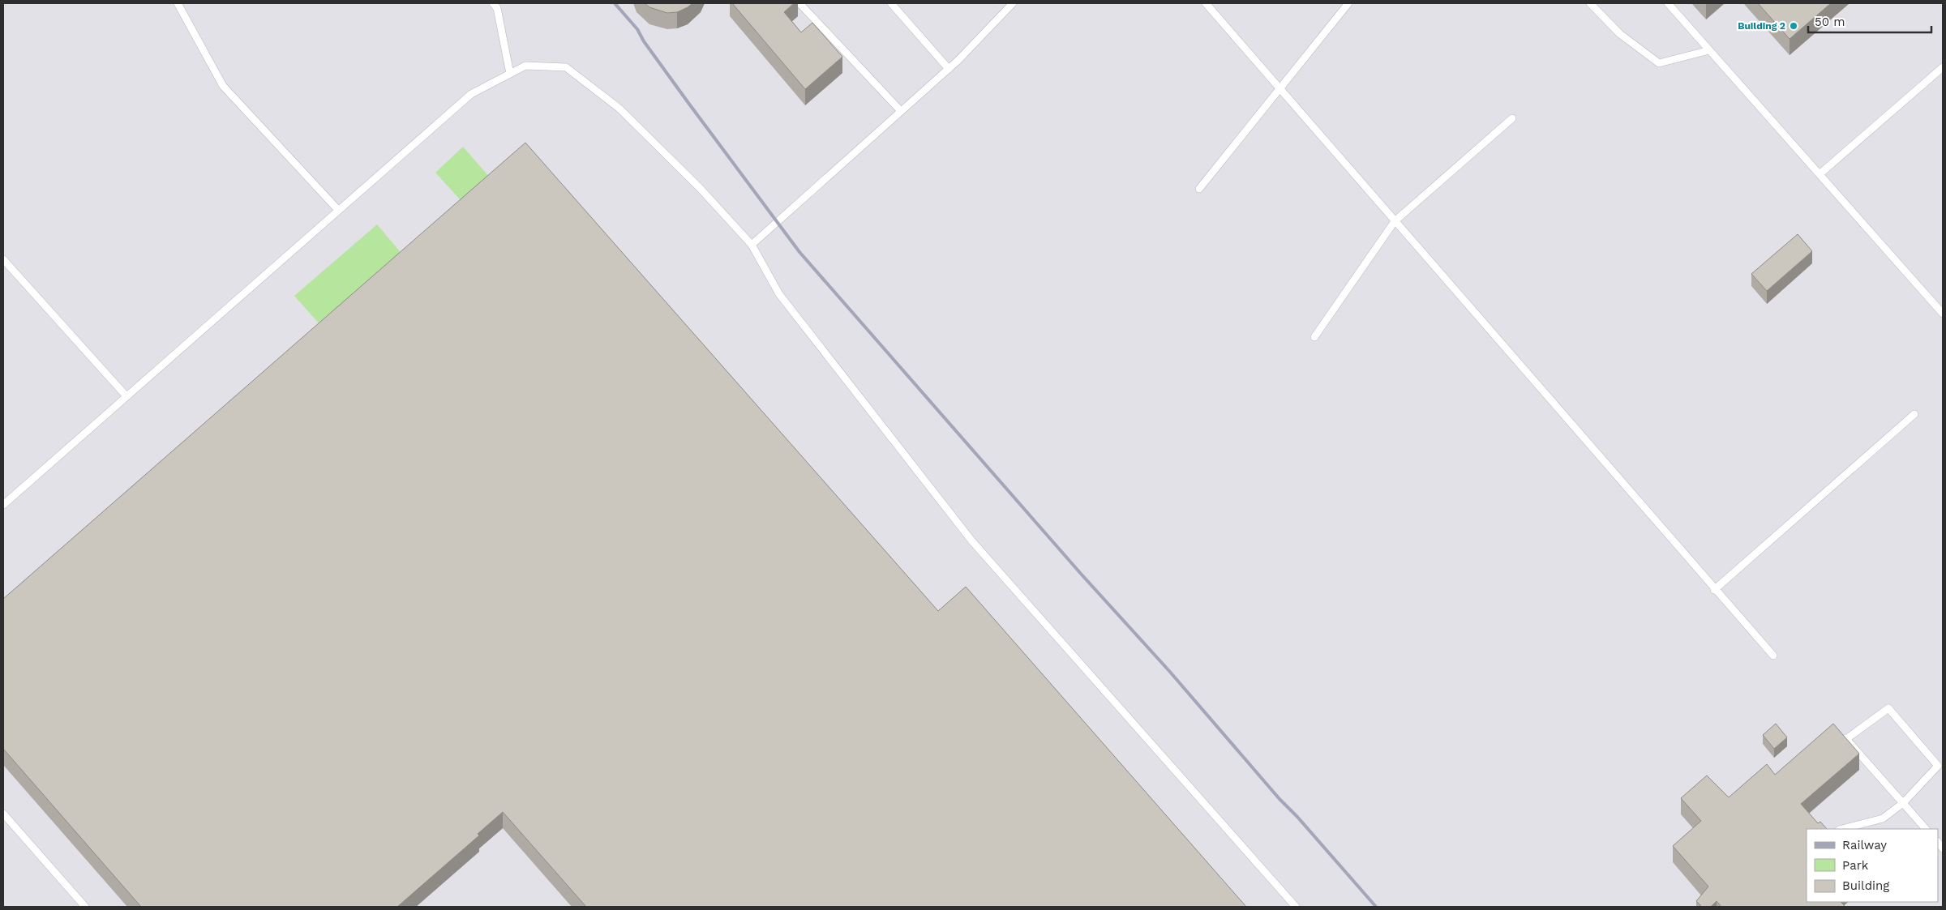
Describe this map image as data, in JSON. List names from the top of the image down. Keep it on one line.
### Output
{"places":["Building 2"],"legend":["Railway","Park","Building"],"scale_bar":"50 m"}
